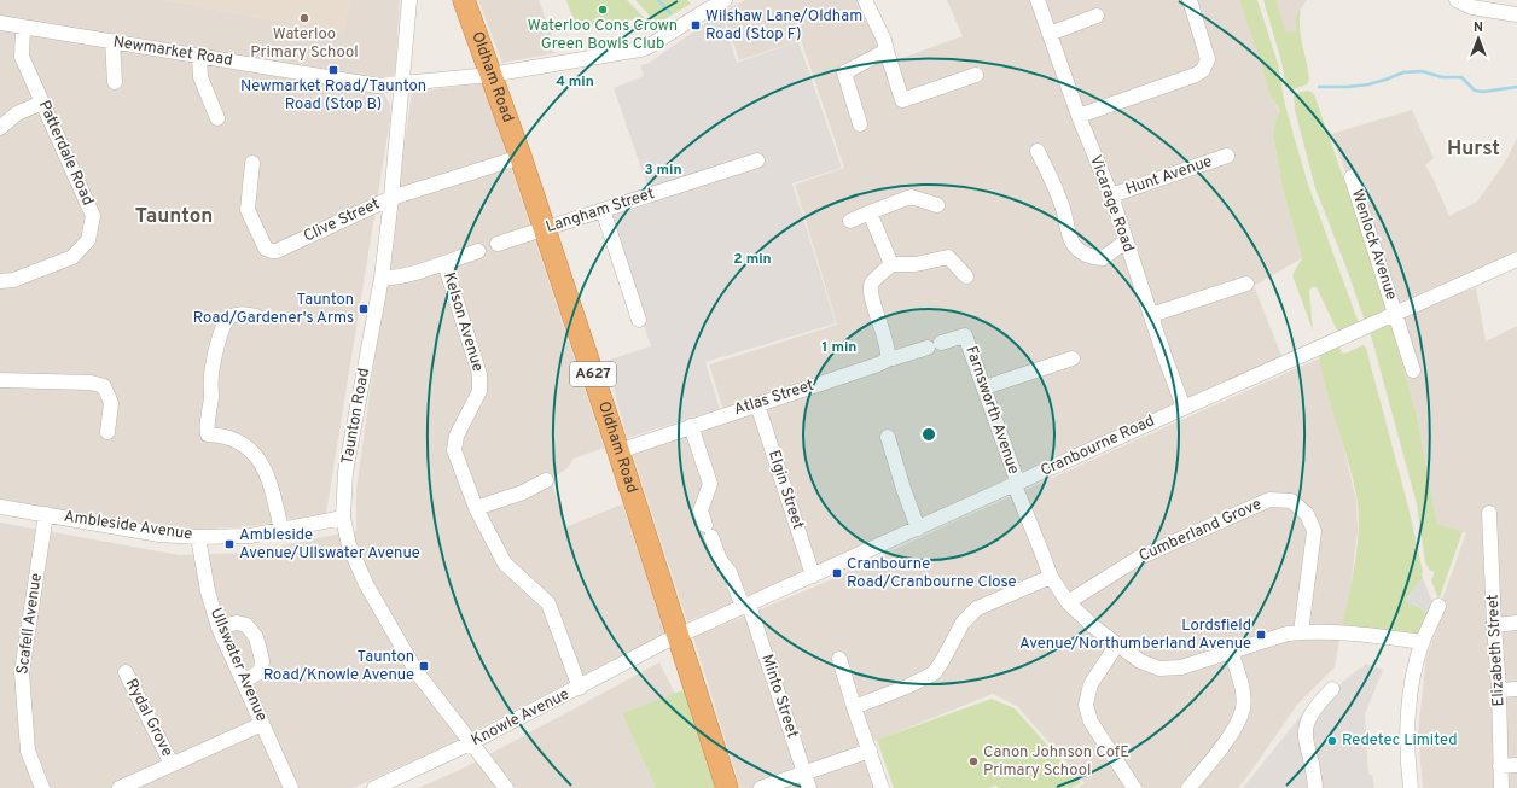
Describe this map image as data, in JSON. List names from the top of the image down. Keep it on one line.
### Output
{"streets":{"highway":["Oldham Road","A627"],"street":["Newmarket Road","Patterdale Road","Hunt Avenue","Vicarage Road","Langham Street","Clive Street","Wenlock Avenue","Kelson Avenue","Atlas Street","Farnsworth Avenue","Taunton Road","Cranbourne Road","Elgin Street","Ambleside Avenue","Cumberland Grove","Scafell Avenue","Elizabeth Street","Ullswater Avenue","Minto Street","Rydal Grove","Knowle Avenue"]},"crossings":[["Newmarket Road","Oldham Road"],["Newmarket Road","Patterdale Road"],["Newmarket Road","Taunton Road"],["Oldham Road","Langham Street"],["Oldham Road","Clive Street"],["Oldham Road","Atlas Street"],["Oldham Road","Cranbourne Road"],["Oldham Road","Knowle Avenue"],["Hunt Avenue","Vicarage Road"],["Vicarage Road","Cranbourne Road"],["Clive Street","Taunton Road"],["Wenlock Avenue","Cranbourne Road"],["Kelson Avenue","Knowle Avenue"],["Atlas Street","Farnsworth Avenue"],["Atlas Street","Elgin Street"],["Atlas Street","Minto Street"],["Farnsworth Avenue","Cranbourne Road"],["Farnsworth Avenue","Cumberland Grove"],["Taunton Road","Ambleside Avenue"],["Taunton Road","Knowle Avenue"],["Cranbourne Road","Elgin Street"],["Cranbourne Road","Minto Street"],["Cranbourne Road","Knowle Avenue"],["Ambleside Avenue","Scafell Avenue"],["Ambleside Avenue","Ullswater Avenue"]],"districts":["Hurst","Taunton"],"places":{"other":["Waterloo Cons Crown Green Bowls Club","Waterloo Primary School","Redetec Limited","Canon Johnson CofE Primary School"],"transit":["Wilshaw Lane/Oldham Road (Stop F)","Newmarket Road/Taunton Road (Stop B)","Taunton Road/Gardener's Arms","Ambleside Avenue/Ullswater Avenue","Cranbourne Road/Cranbourne Close","Lordsfield Avenue/Northumberland Avenue","Taunton Road/Knowle Avenue"]},"north":"top","rings":["4 min","3 min","2 min","1 min"]}
